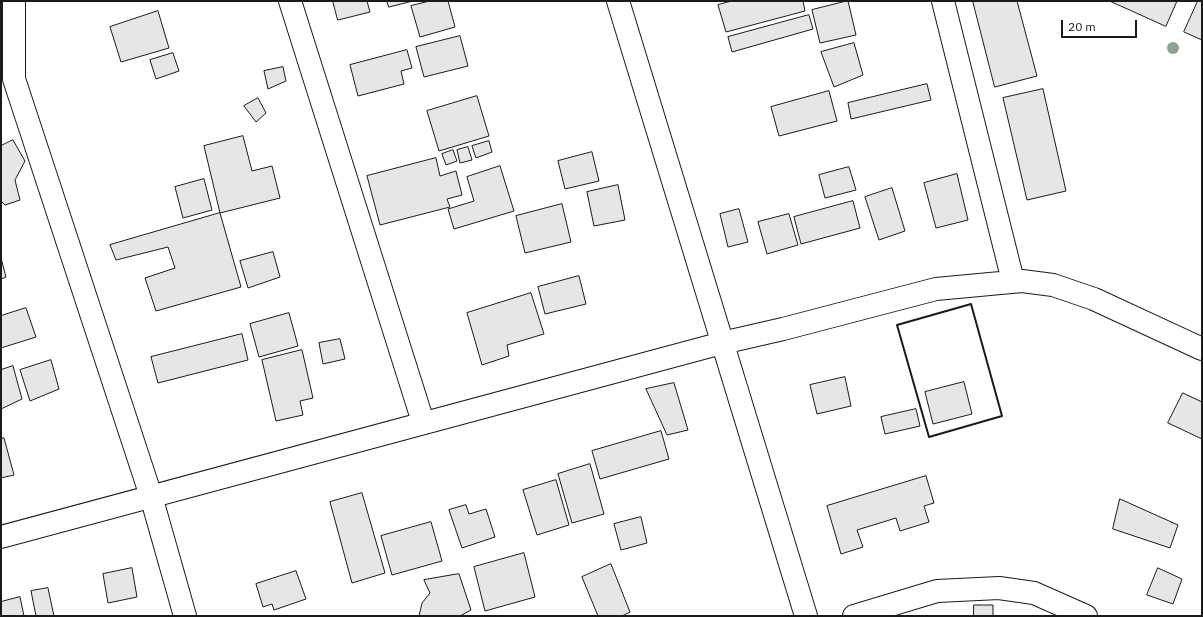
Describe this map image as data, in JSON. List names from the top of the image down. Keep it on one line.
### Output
{"scale_bar":"20 m"}
